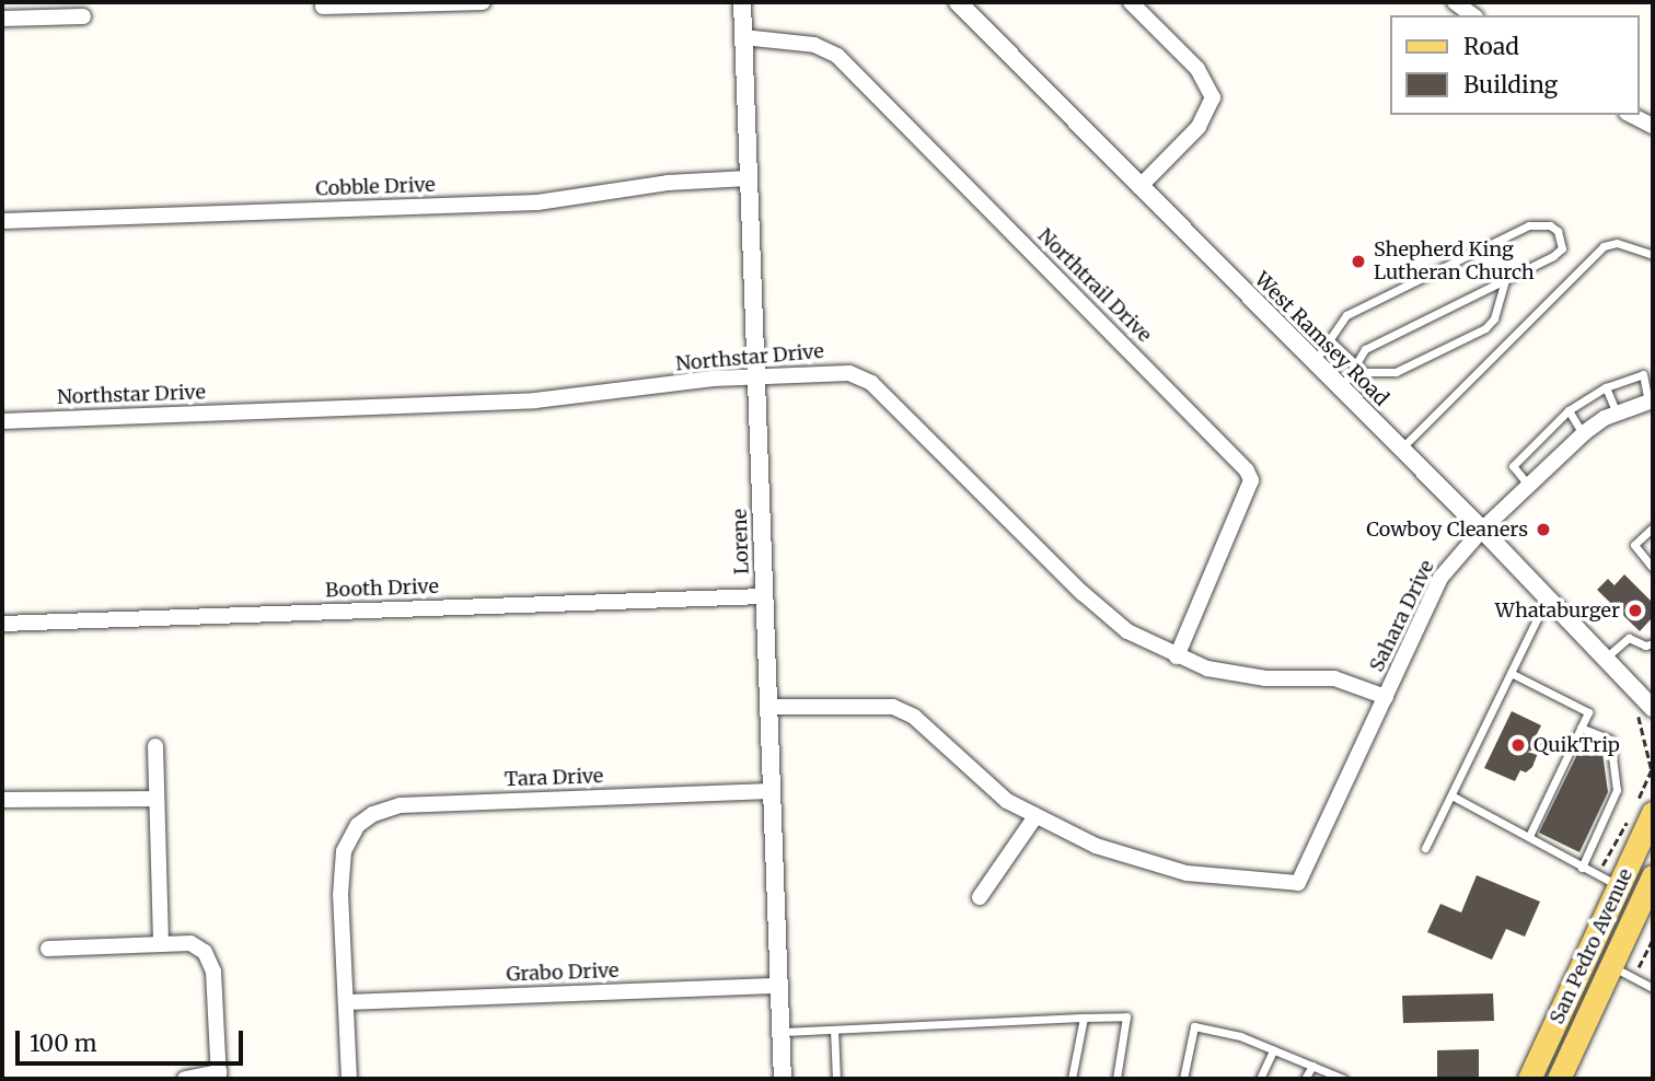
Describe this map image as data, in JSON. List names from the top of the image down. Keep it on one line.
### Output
{"streets":{"main road":["San Pedro Avenue"],"street":["Cobble Drive","Northtrail Drive","West Ramsey Road","Northstar Drive","Lorene","Booth Drive","Sahara Drive","Tara Drive","Grabo Drive"]},"crossings":[["Cobble Drive","Lorene"],["Northtrail Drive","Northstar Drive"],["Northtrail Drive","Lorene"],["West Ramsey Road","Sahara Drive"],["Northstar Drive","Lorene"],["Northstar Drive","Sahara Drive"],["Lorene","Booth Drive"],["Lorene","Tara Drive"],["Lorene","Grabo Drive"],["Tara Drive","Grabo Drive"]],"places":["Shepherd King Lutheran Church","Cowboy Cleaners","Whataburger","QuikTrip"],"legend":["Road","Building"],"scale_bar":"100 m"}
